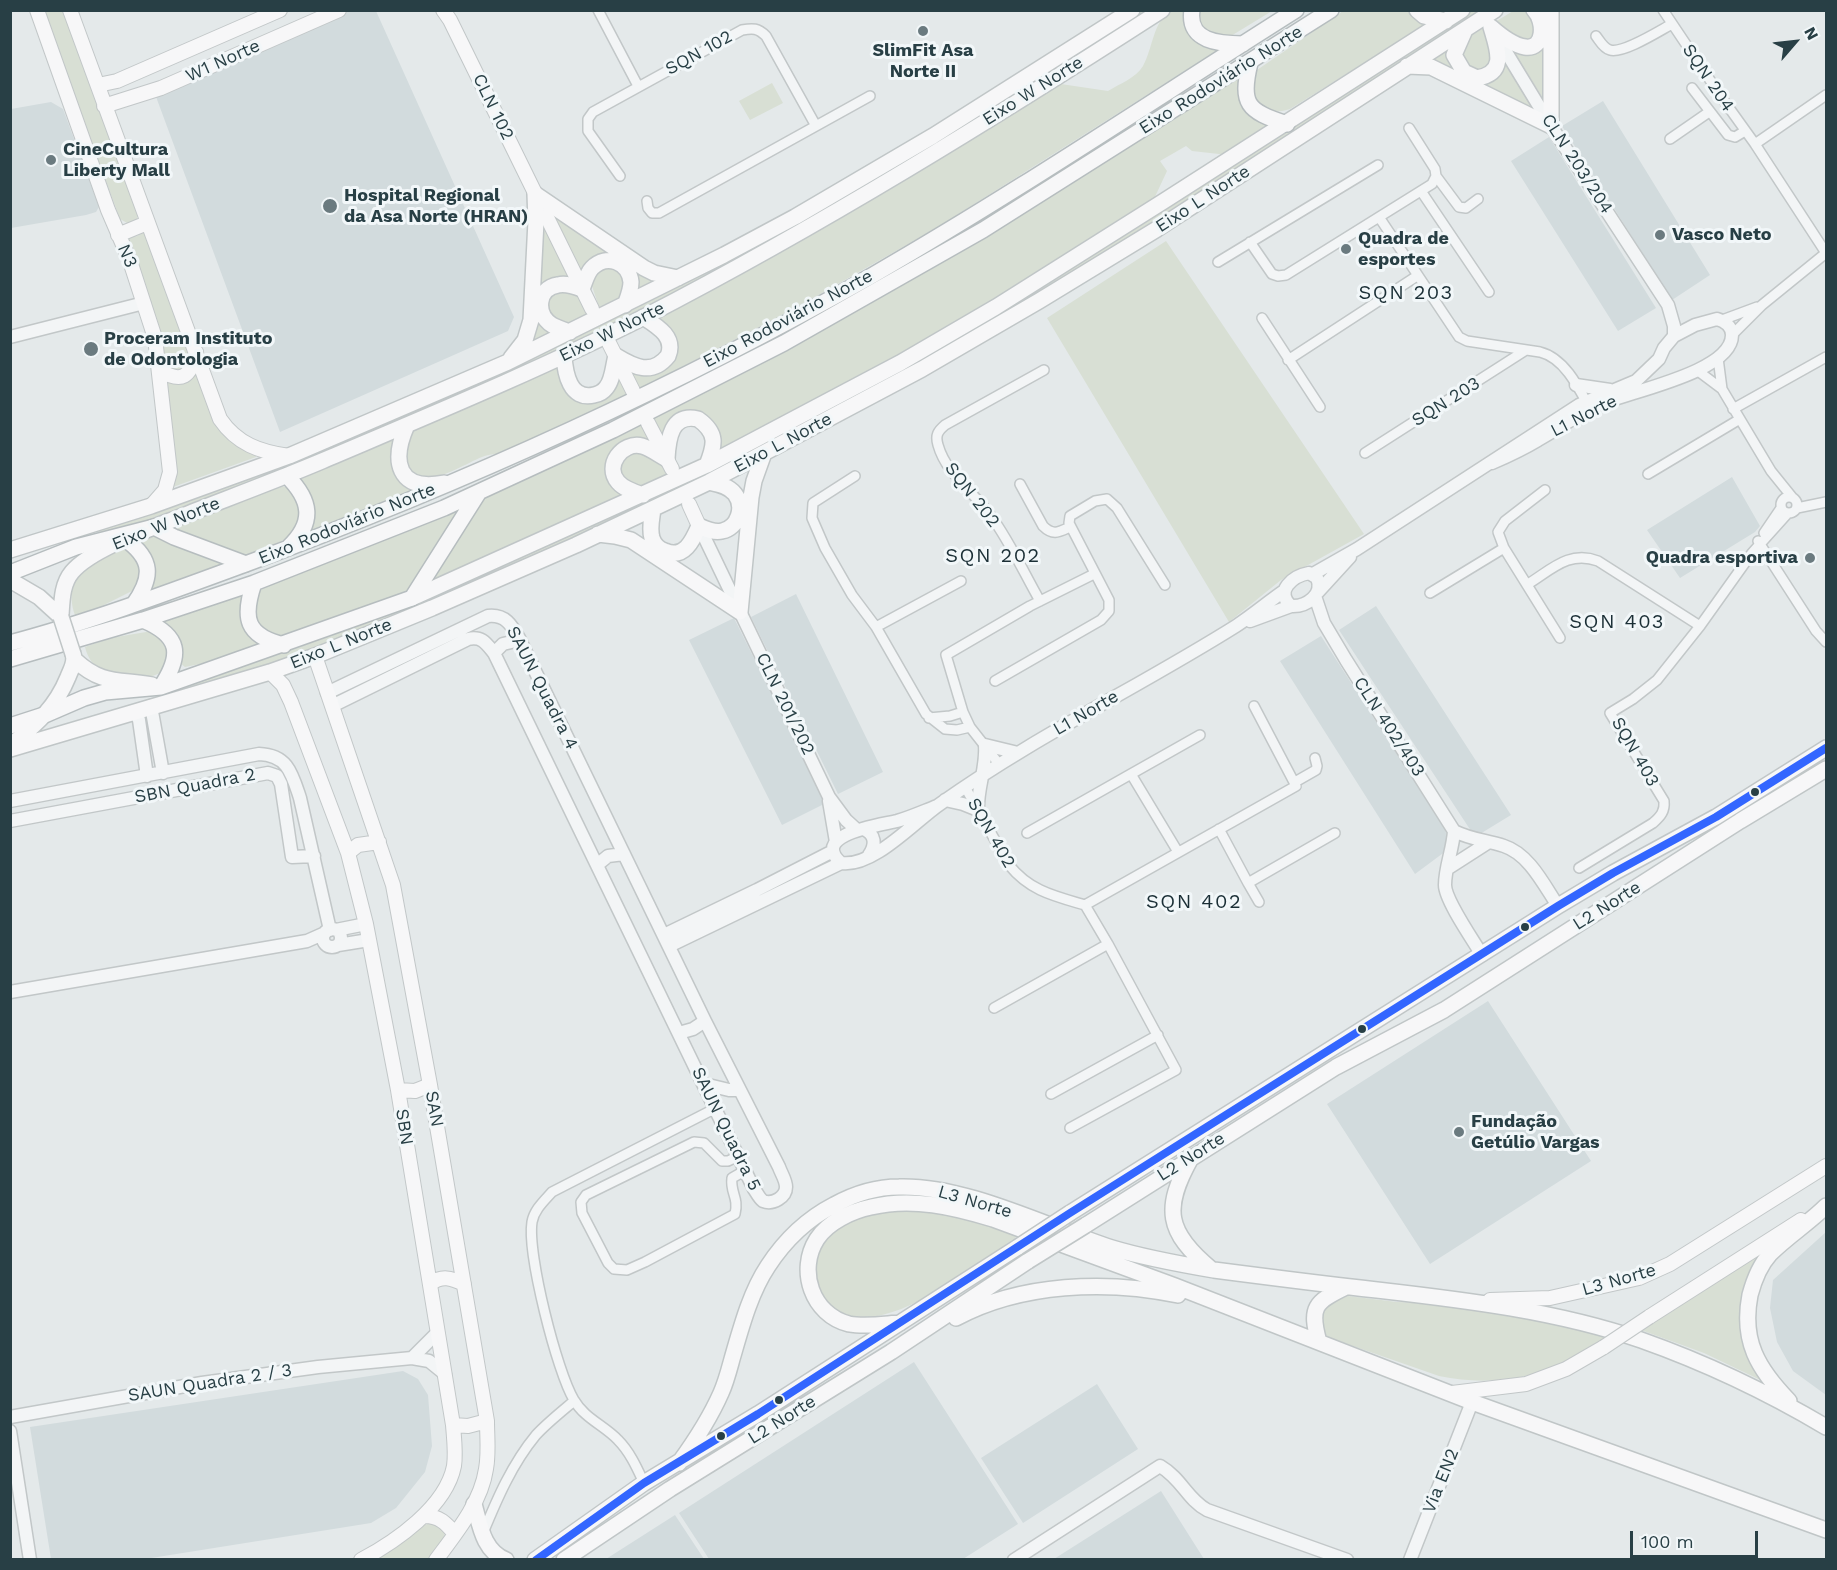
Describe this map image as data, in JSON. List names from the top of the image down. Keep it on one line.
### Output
{"streets":{"main road":["W1 Norte","Eixo Rodoviário Norte","Eixo W Norte","CLN 102","Eixo L Norte","N3","L2 Norte","SAN","SBN","L3 Norte"],"street":["SQN 102","SQN 204","CLN 203/204","SQN 203","L1 Norte","SQN 202","SAUN Quadra 4","CLN 201/202","CLN 402/403","SQN 403","SBN Quadra 2","SQN 402","SAUN Quadra 5","SAUN Quadra 2 / 3","Via EN2"]},"crossings":[["W1 Norte","N3"],["Eixo Rodoviário Norte","Eixo W Norte"],["Eixo W Norte","N3"],["CLN 203/204","Eixo L Norte"],["CLN 203/204","L1 Norte"],["Eixo L Norte","SBN Quadra 2"],["Eixo L Norte","SAN"],["Eixo L Norte","SBN"],["L1 Norte","CLN 201/202"],["L1 Norte","CLN 402/403"],["L1 Norte","SQN 402"],["SAUN Quadra 4","SAN"],["SAUN Quadra 4","SAUN Quadra 5"],["L2 Norte","L3 Norte"],["SBN","SAUN Quadra 2 / 3"],["L3 Norte","Via EN2"]],"districts":["SQN 203","SQN 202","SQN 403","SQN 402"],"places":["SlimFit Asa Norte II","CineCultura Liberty Mall","Hospital Regional da Asa Norte (HRAN)","Vasco Neto","Quadra de esportes","Proceram Instituto de Odontologia","Quadra esportiva","Fundação Getúlio Vargas"],"scale_bar":"100 m","north":"top right"}
